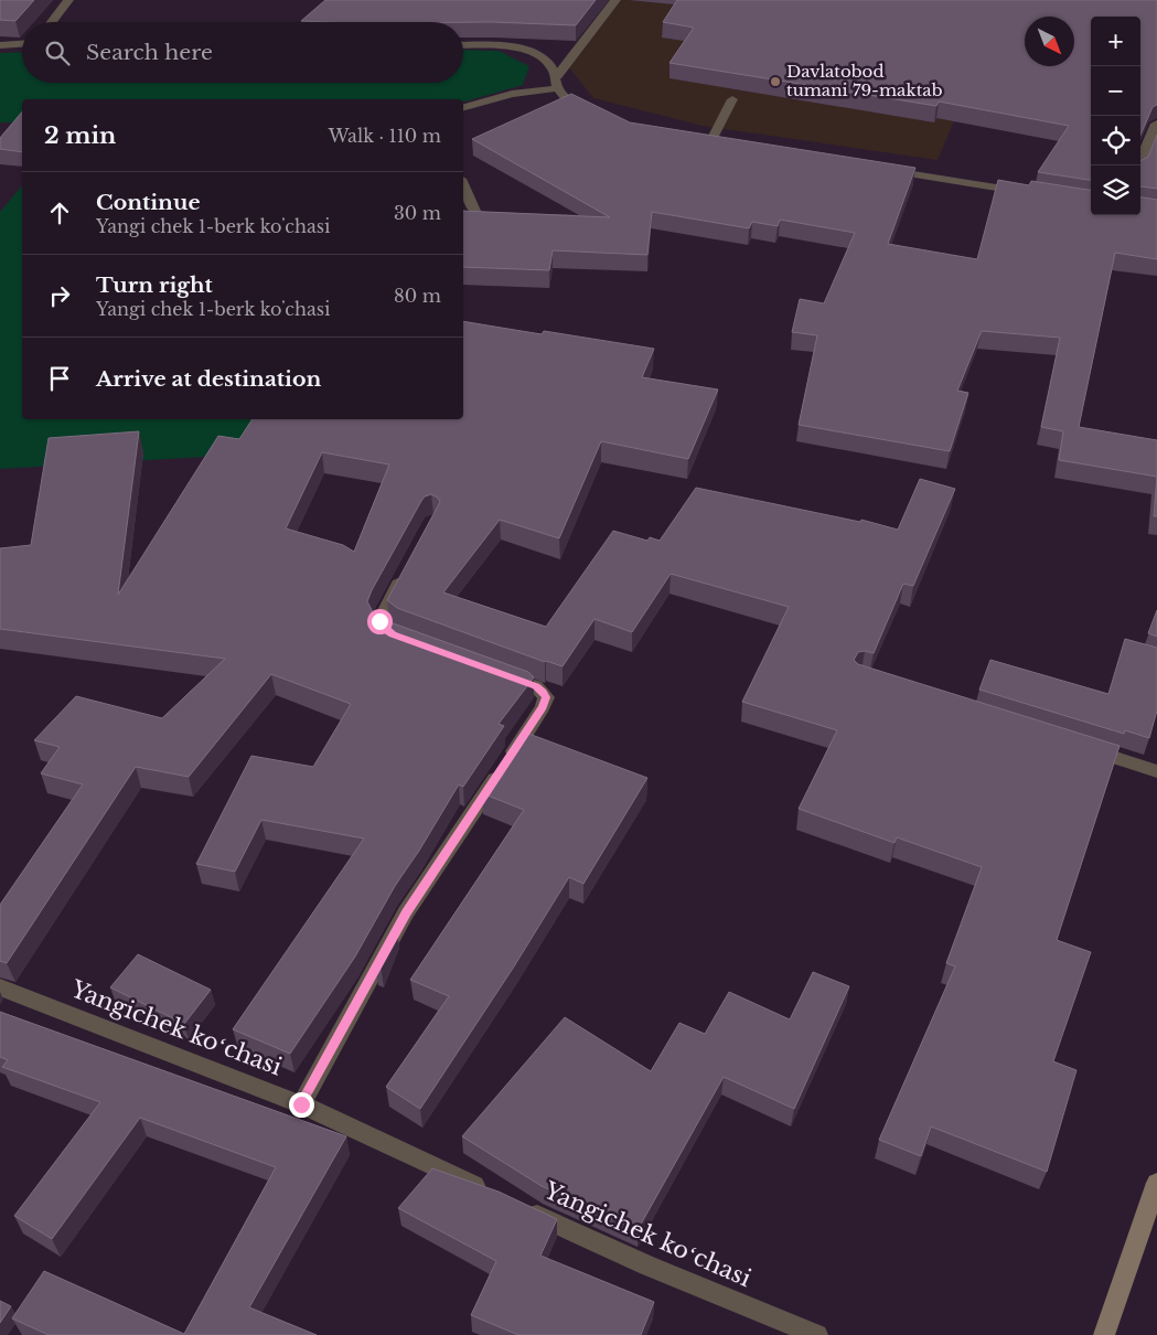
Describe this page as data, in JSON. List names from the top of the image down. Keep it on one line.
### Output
{"streets":{"street":["Yangichek koʻchasi"]},"places":["Davlatobod tumani 79-maktab"],"north":"bottom right","page":{"map_buttons":["+","−"],"search":"Search here","heading":["2 min","Walk · 110 m"],"list":[["Continue","Yangi chek 1-berk koʼchasi","30 m"],["Turn right","Yangi chek 1-berk koʼchasi","80 m"],"Arrive at destination"]}}
